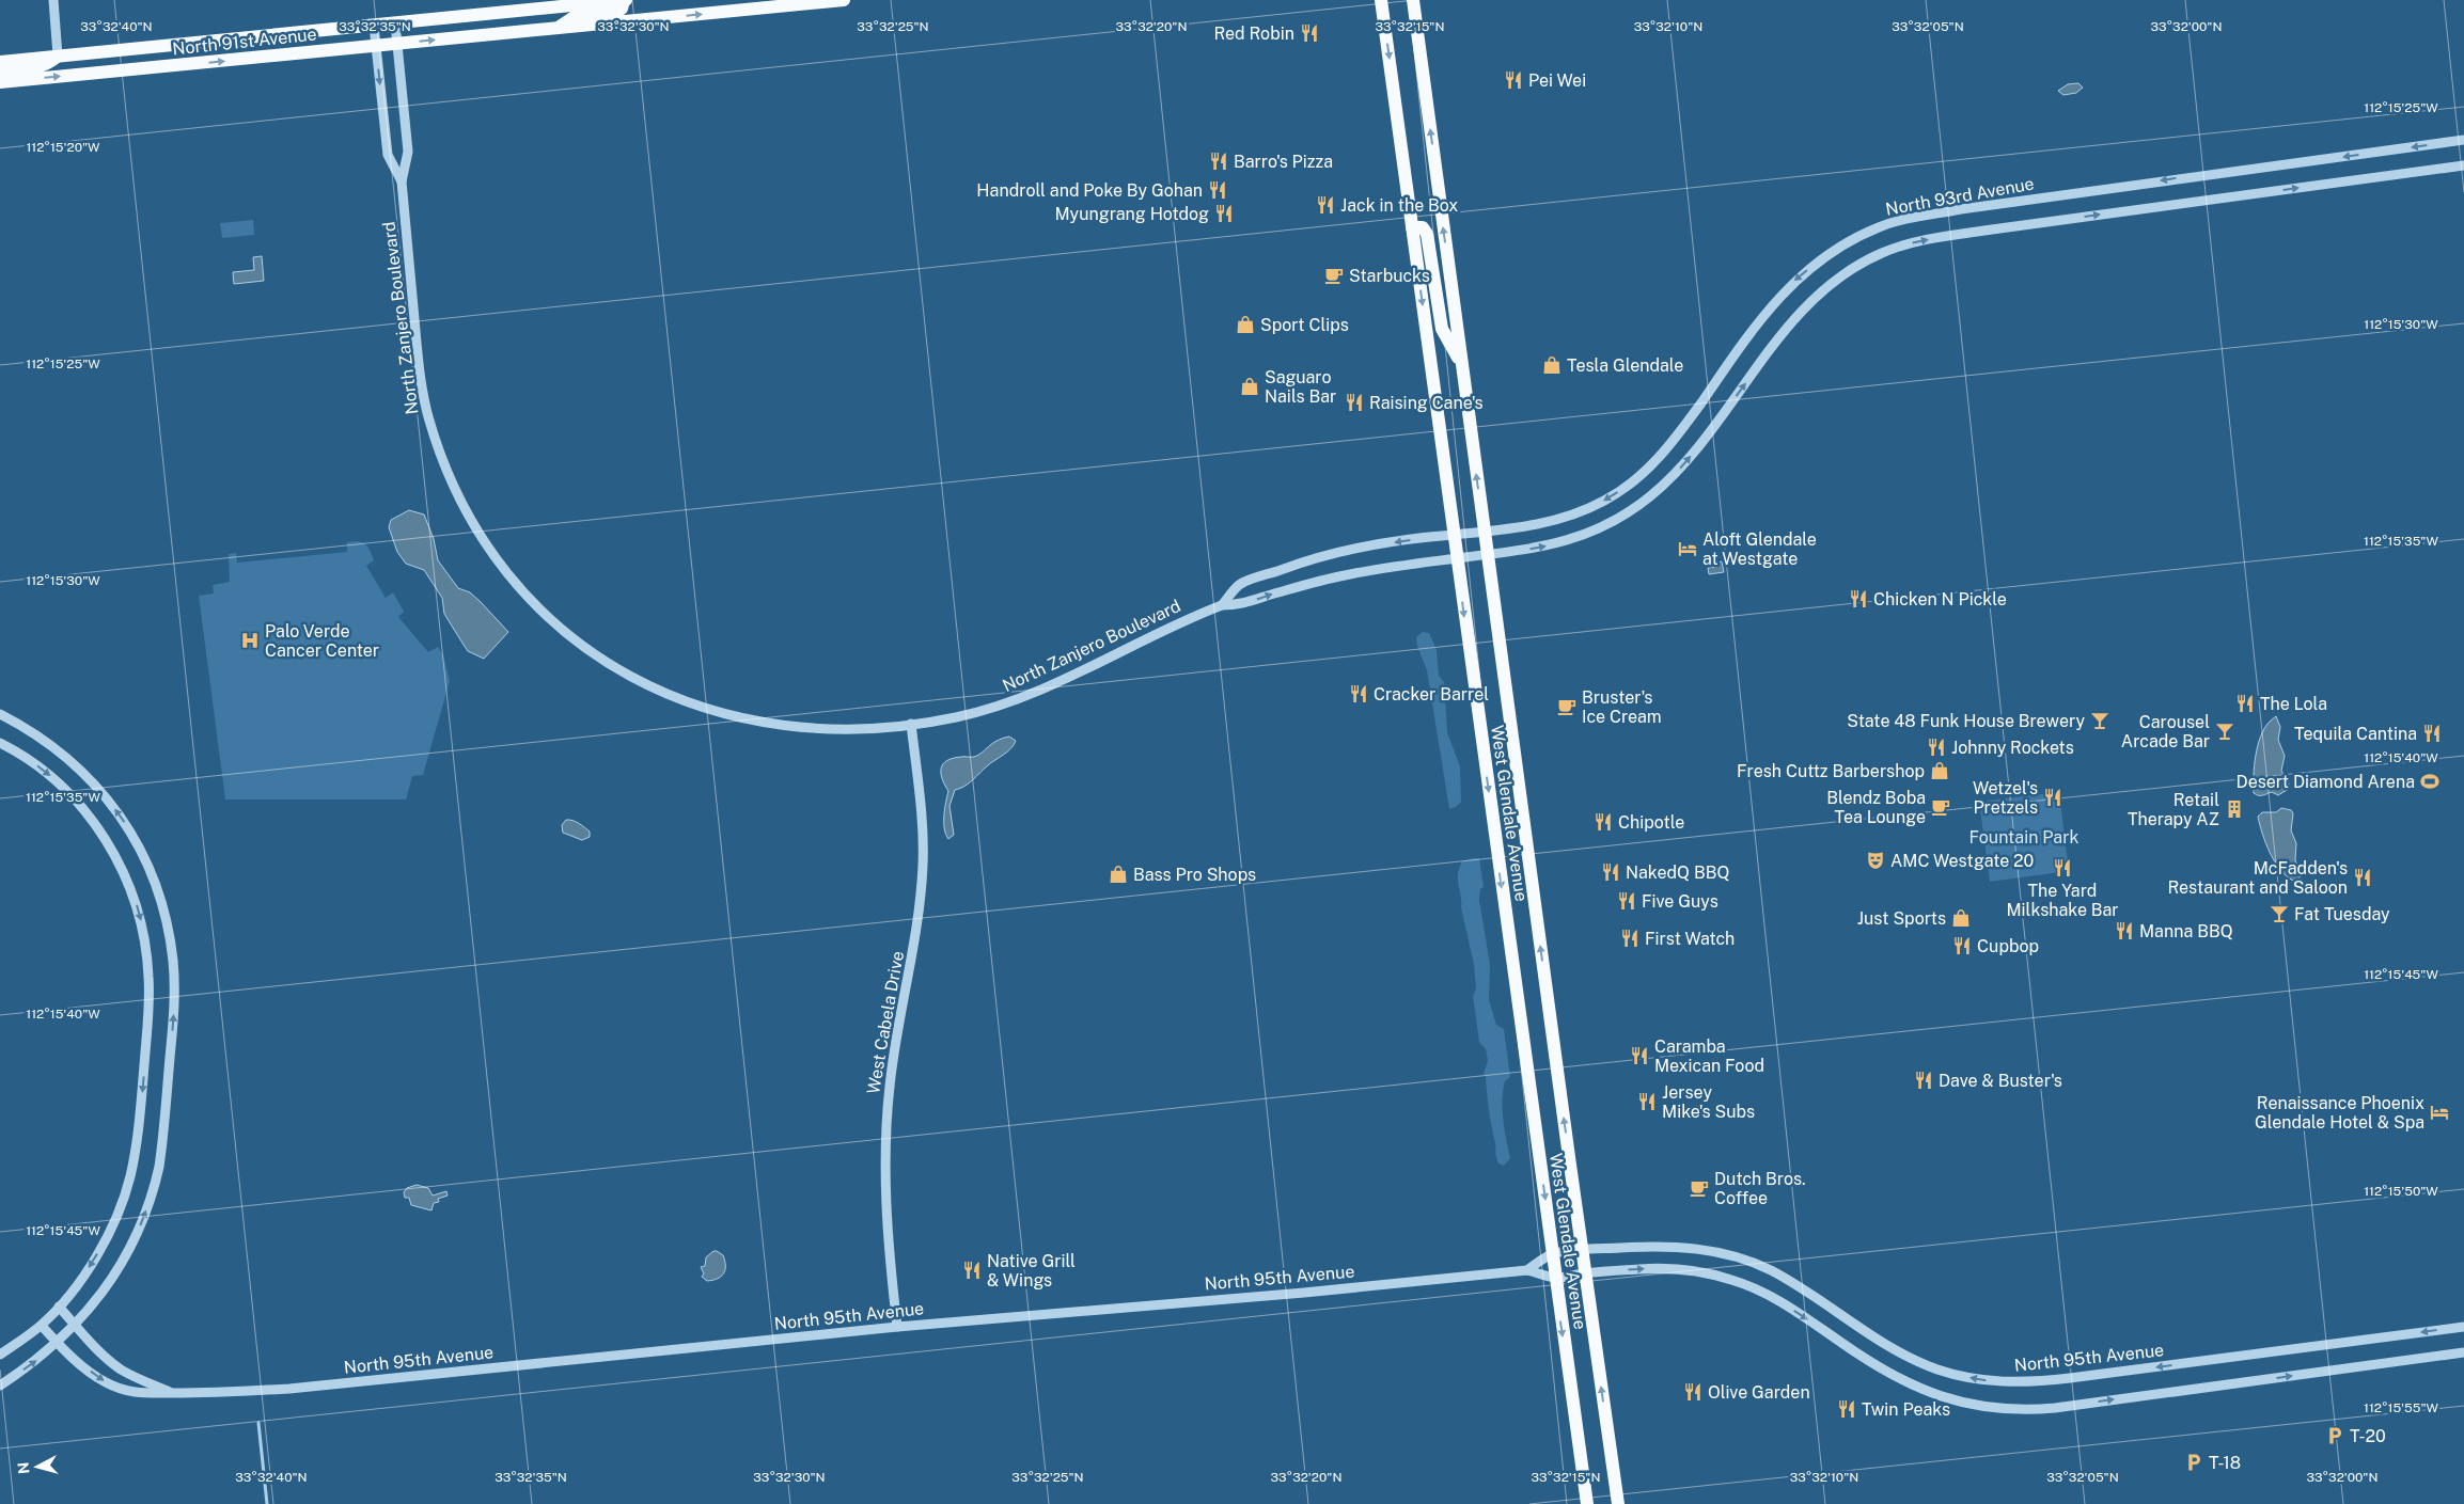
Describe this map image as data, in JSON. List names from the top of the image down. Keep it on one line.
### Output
{"streets":{"main road":["North 91st Avenue","West Glendale Avenue"],"street":["North 93rd Avenue","North Zanjero Boulevard","West Cabela Drive","North 95th Avenue"]},"crossings":[["North 91st Avenue","North Zanjero Boulevard"],["North 93rd Avenue","North Zanjero Boulevard"],["North 93rd Avenue","West Glendale Avenue"],["North Zanjero Boulevard","West Glendale Avenue"],["North Zanjero Boulevard","West Cabela Drive"],["West Glendale Avenue","North 95th Avenue"],["West Cabela Drive","North 95th Avenue"]],"parks":["Fountain Park"],"places":{"restaurant":["Red Robin","Pei Wei","Barro's Pizza","Handroll and Poke By Gohan","Jack in the Box","Myungrang Hotdog","Raising Cane's","Chicken N Pickle","Cracker Barrel","The Lola","Tequila Cantina","Johnny Rockets","Wetzel's Pretzels","Chipotle","The Yard Milkshake Bar","NakedQ BBQ","McFadden's Restaurant and Saloon","Five Guys","Manna BBQ","First Watch","Cupbop","Caramba Mexican Food","Dave & Buster's","Jersey Mike's Subs","Native Grill & Wings","Olive Garden","Twin Peaks"],"cafe":["Starbucks","Bruster's Ice Cream","Blendz Boba Tea Lounge","Dutch Bros. Coffee"],"shop":["Sport Clips","Tesla Glendale","Saguaro Nails Bar","Fresh Cuttz Barbershop","Bass Pro Shops","Just Sports"],"hotel":["Aloft Glendale at Westgate","Renaissance Phoenix Glendale Hotel & Spa"],"hospital":["Palo Verde Cancer Center"],"bar":["State 48 Funk House Brewery","Carousel Arcade Bar","Fat Tuesday"],"sports":["Desert Diamond Arena"],"building":["Retail Therapy AZ"],"theatre":["AMC Westgate 20"],"parking":["T-20","T-18"]},"north":"left","coordinates":["33°32'40\"N","33°32'35\"N","33°32'30\"N","33°32'25\"N","33°32'20\"N","33°32'15\"N","33°32'10\"N","33°32'05\"N","33°32'00\"N","112°15'25\"W","112°15'20\"W","112°15'30\"W","112°15'35\"W","112°15'40\"W","112°15'45\"W","112°15'50\"W","112°15'55\"W"]}
